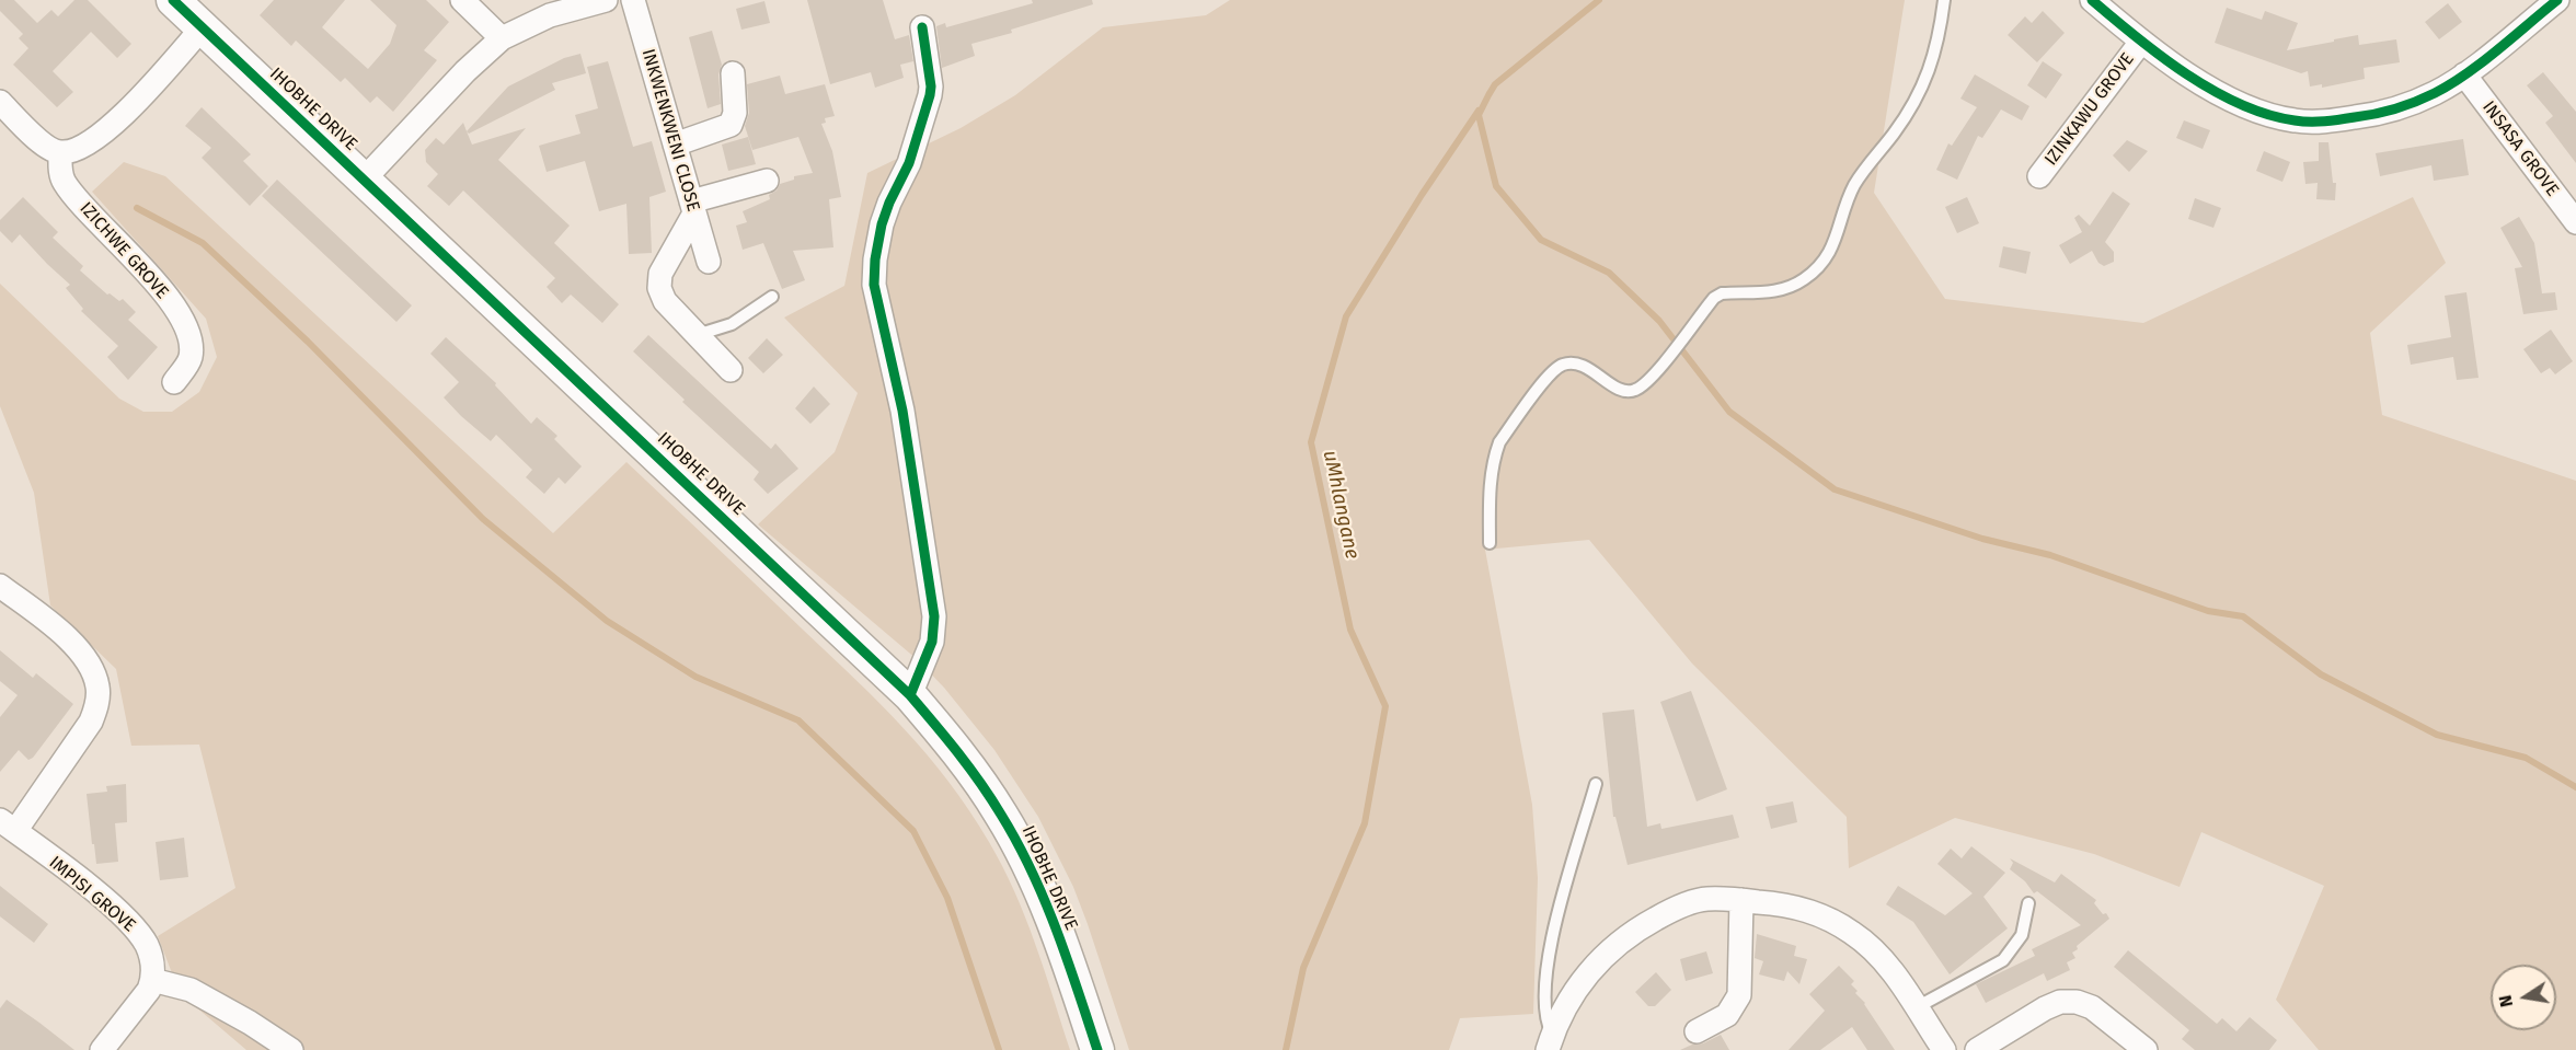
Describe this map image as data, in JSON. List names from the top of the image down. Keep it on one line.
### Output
{"streets":{"street":["IHOBHE DRIVE","IZINKAWU GROVE","INKWENKWENI CLOSE","INSASA GROVE","IZICHWE GROVE","IMPISI GROVE"]},"water":["uMhlangane"],"north":"left"}
